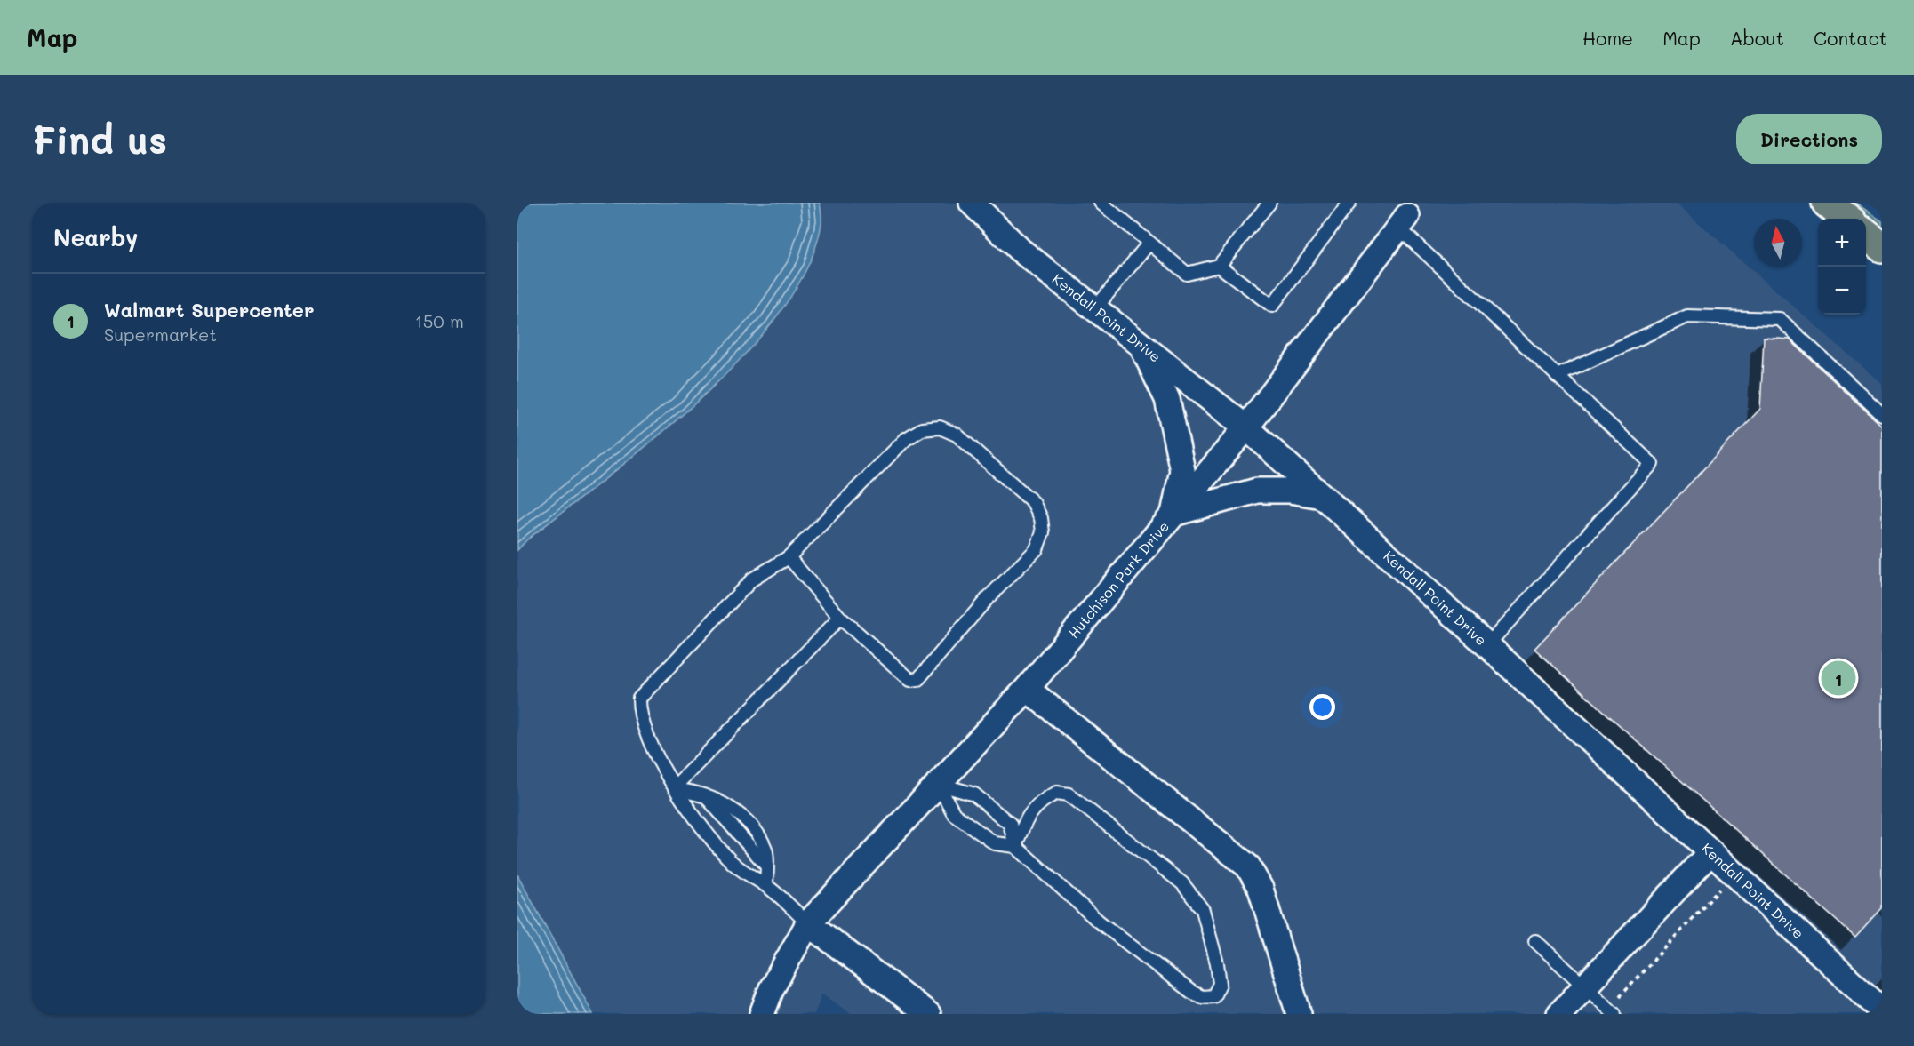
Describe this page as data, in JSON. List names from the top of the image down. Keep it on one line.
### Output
{"streets":{"street":["Kendall Point Drive","Hutchison Park Drive"]},"crossings":[["Kendall Point Drive","Hutchison Park Drive"]],"north":"top","page":{"header":"Map","nav":["Home","Map","About","Contact"],"buttons":"Directions","title":"Find us","heading":"Nearby","map_buttons":["+","−"],"list":[{"mark":"1","name":"Walmart Supercenter","note":"Supermarket","value":"150 m"}],"pins":"1"}}
